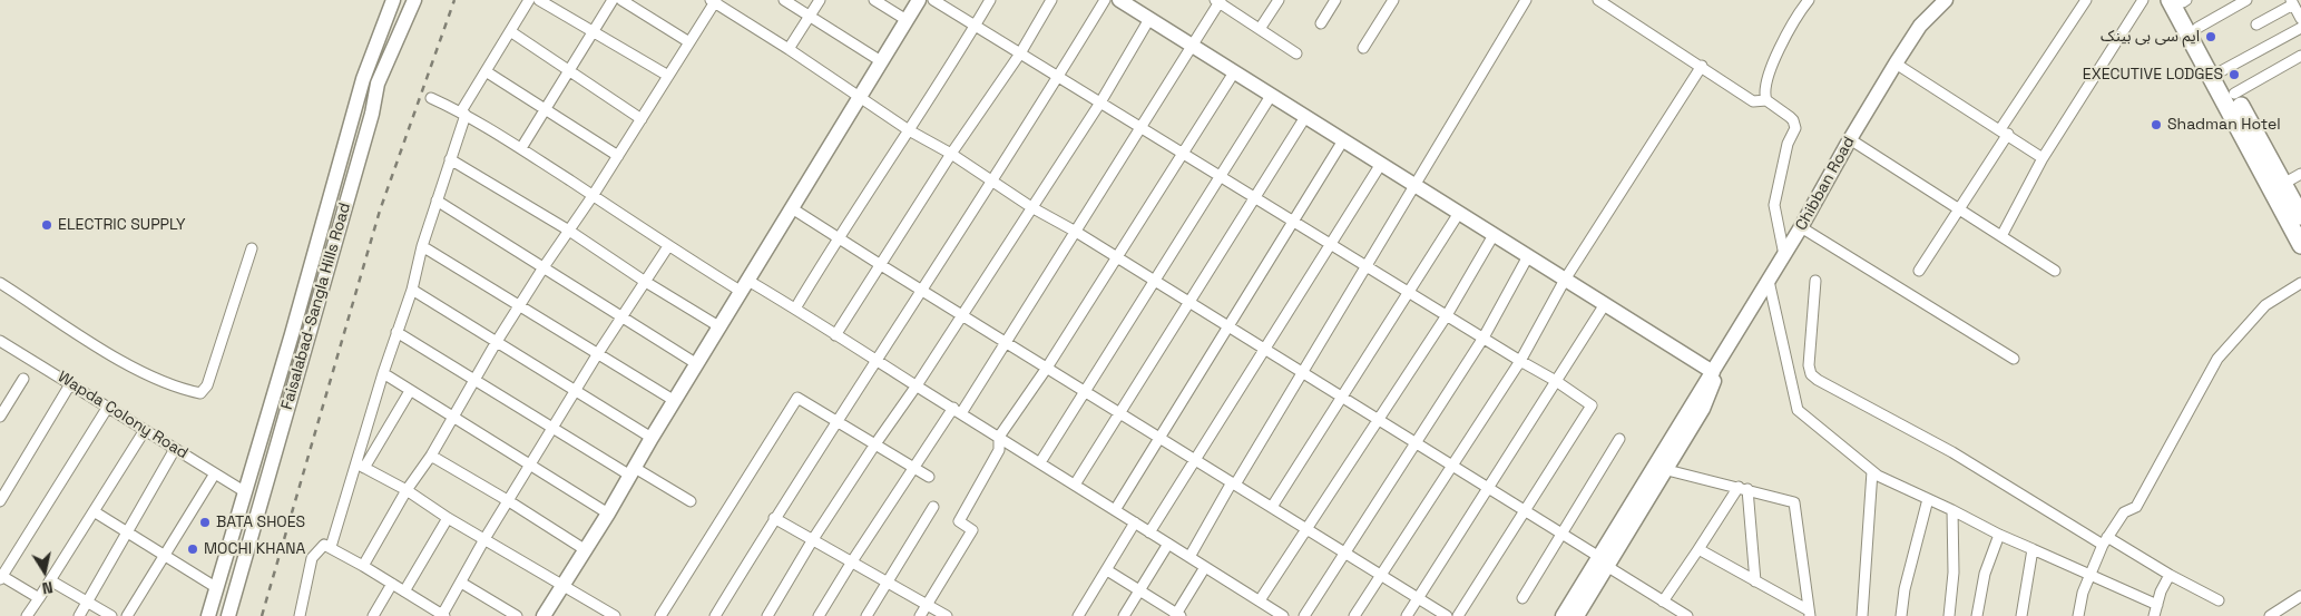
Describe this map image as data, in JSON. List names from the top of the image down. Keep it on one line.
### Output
{"streets":{"street":["Chibban Road","Faisalabad-Sangla Hills Road","Wapda Colony Road"]},"crossings":[["Faisalabad-Sangla Hills Road","Wapda Colony Road"]],"places":["ایم سی بی بینک","EXECUTIVE LODGES","Shadman Hotel","ELECTRIC SUPPLY","BATA SHOES","MOCHI KHANA"],"north":"bottom"}
